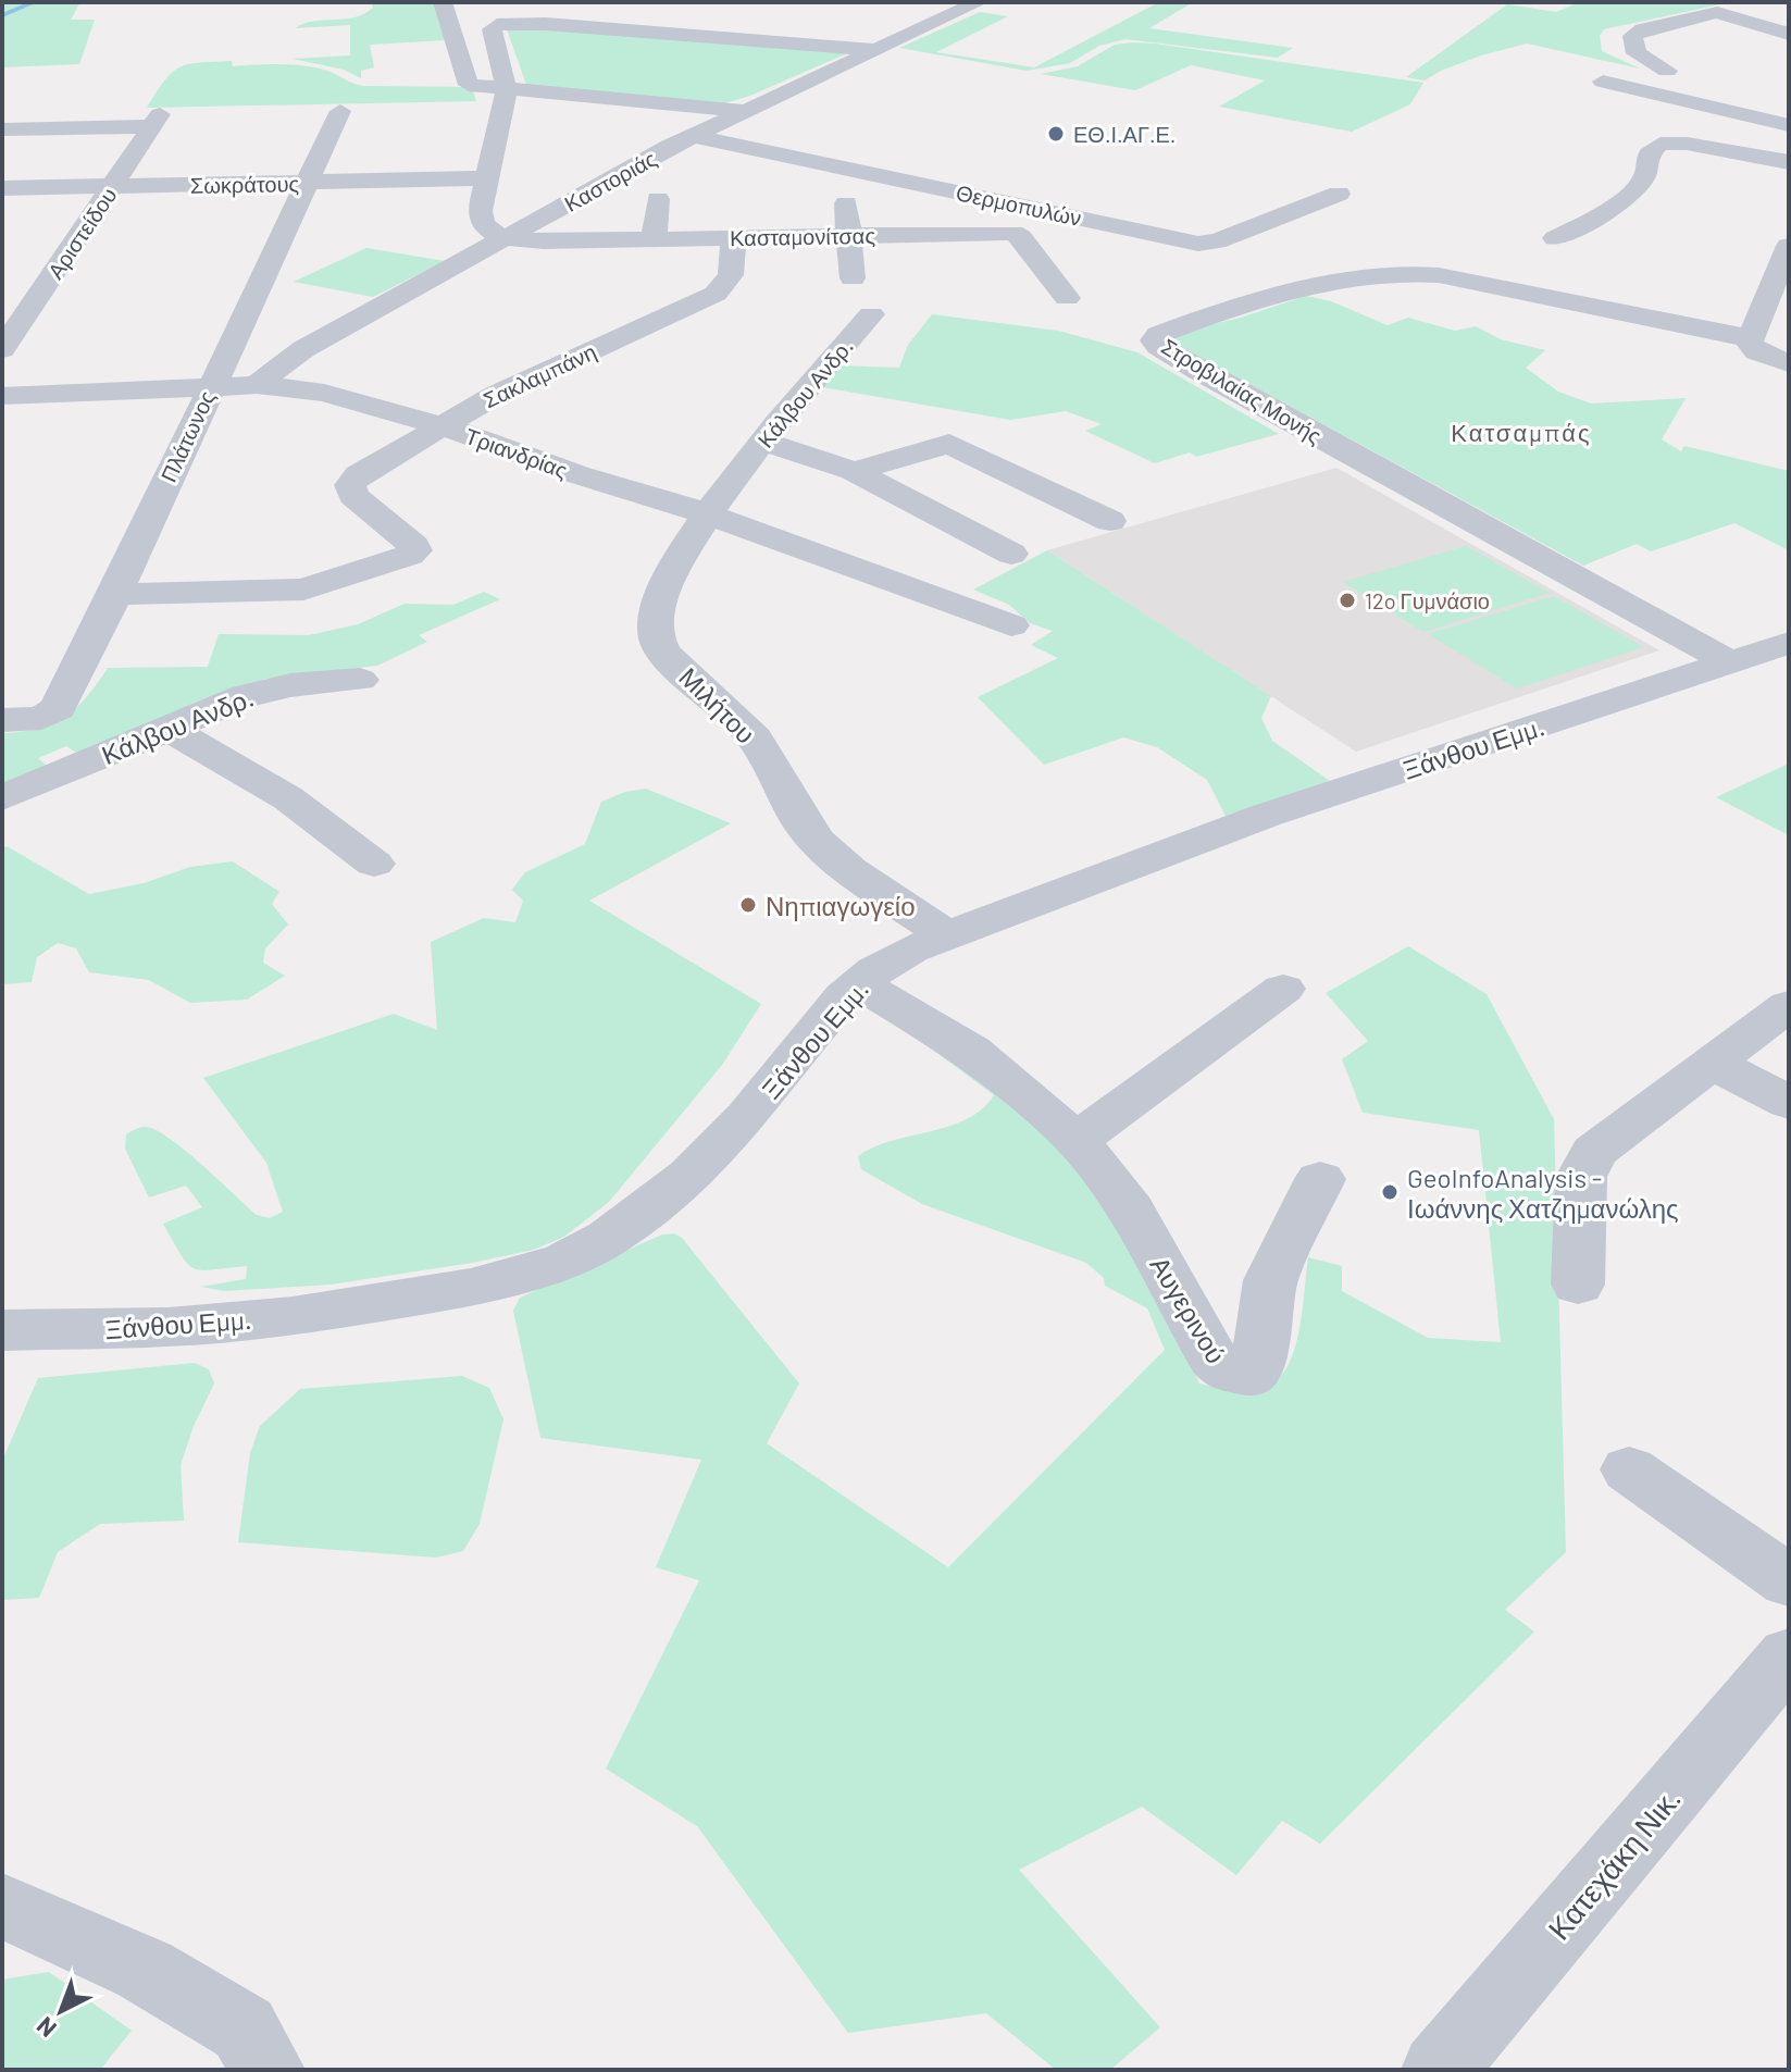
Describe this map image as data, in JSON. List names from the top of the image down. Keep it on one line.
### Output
{"streets":{"street":["Καστοριάς","Σωκράτους","Θερμοπυλών","Αριστείδου","Κασταμονίτσας","Σακλαμπάνη","Στροβιλαίας Μονής","Κάλβου Ανδρ.","Πλάτωνος","Τριανδρίας","Μιλήτου","Ξάνθου Εμμ.","Αυγερινού","Κατεχάκη Νικ."]},"crossings":[["Καστοριάς","Θερμοπυλών"],["Καστοριάς","Κασταμονίτσας"],["Καστοριάς","Τριανδρίας"],["Σωκράτους","Αριστείδου"],["Σωκράτους","Πλάτωνος"],["Κασταμονίτσας","Σακλαμπάνη"],["Σακλαμπάνη","Πλάτωνος"],["Σακλαμπάνη","Τριανδρίας"],["Στροβιλαίας Μονής","Ξάνθου Εμμ."],["Κάλβου Ανδρ.","Τριανδρίας"],["Κάλβου Ανδρ.","Μιλήτου"],["Πλάτωνος","Τριανδρίας"],["Τριανδρίας","Μιλήτου"],["Μιλήτου","Ξάνθου Εμμ."],["Ξάνθου Εμμ.","Αυγερινού"]],"districts":["Κατσαμπάς"],"places":["ΕΘ.Ι.ΑΓ.Ε.","12o Γυμνάσιο","Νηπιαγωγείο","GeoInfoAnalysis - Ιωάννης Χατζημανώλης"],"north":"bottom left"}
